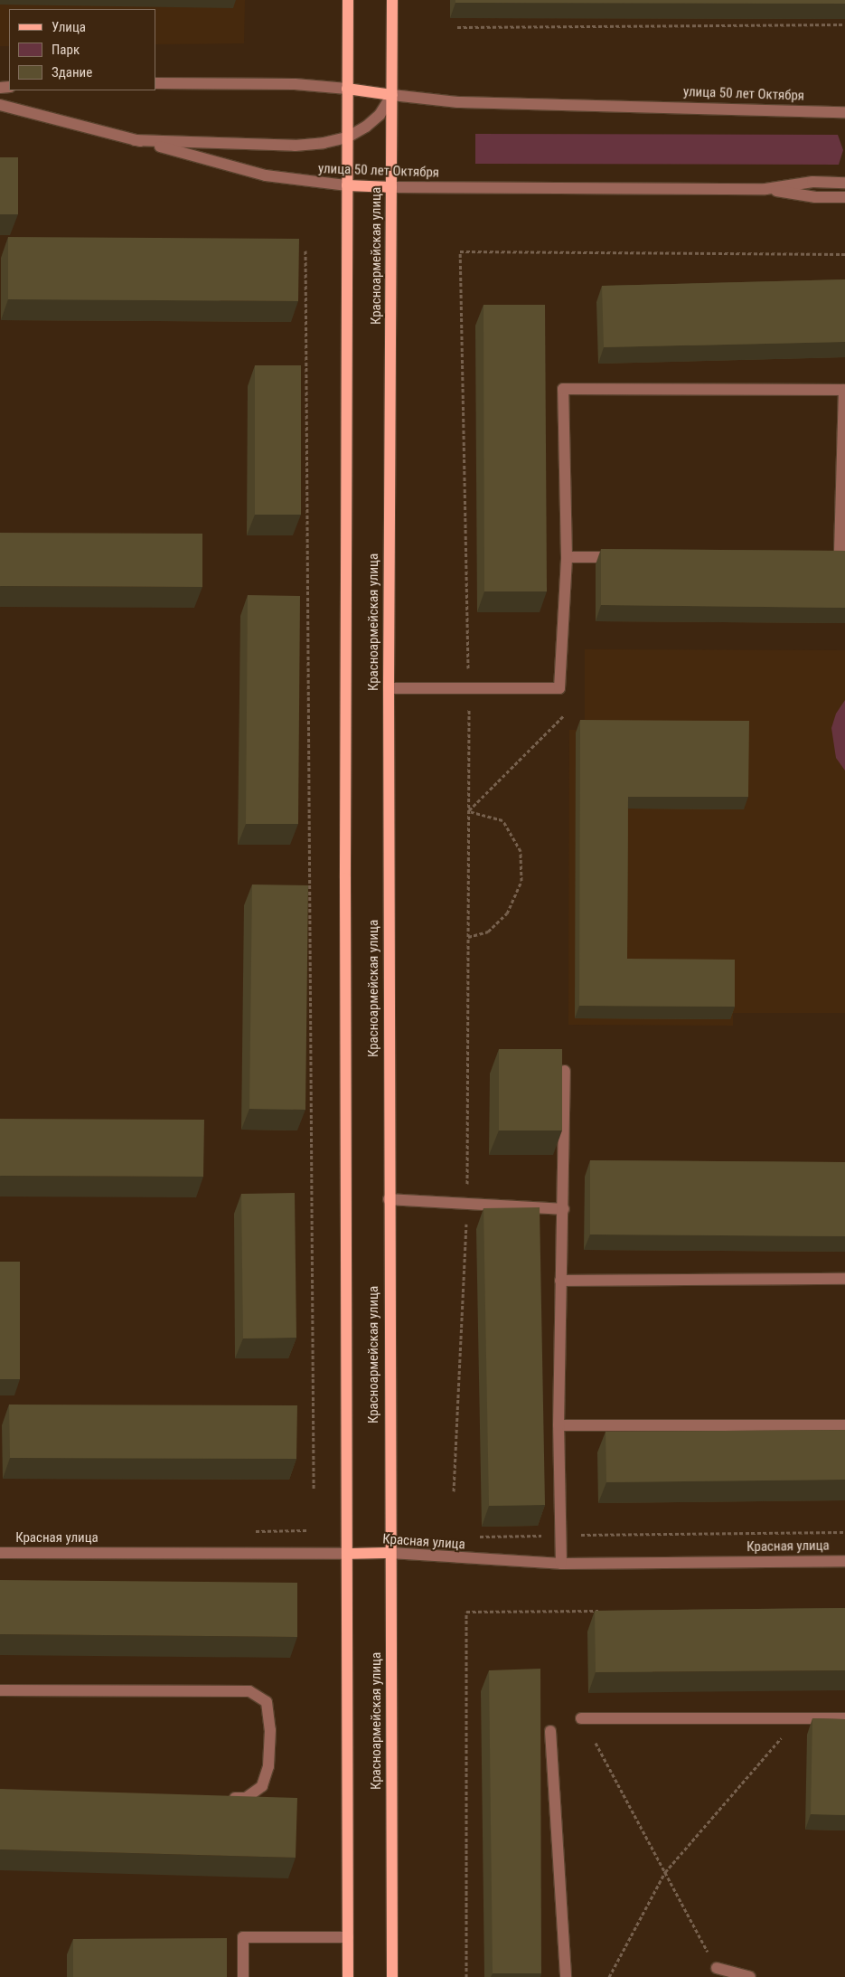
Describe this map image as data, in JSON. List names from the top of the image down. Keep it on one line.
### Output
{"streets":{"main road":["улица 50 лет Октября","Красноармейская улица","Красная улица"]},"crossings":[["улица 50 лет Октября","Красноармейская улица"],["Красноармейская улица","Красная улица"]],"legend":["Улица","Парк","Здание"]}
